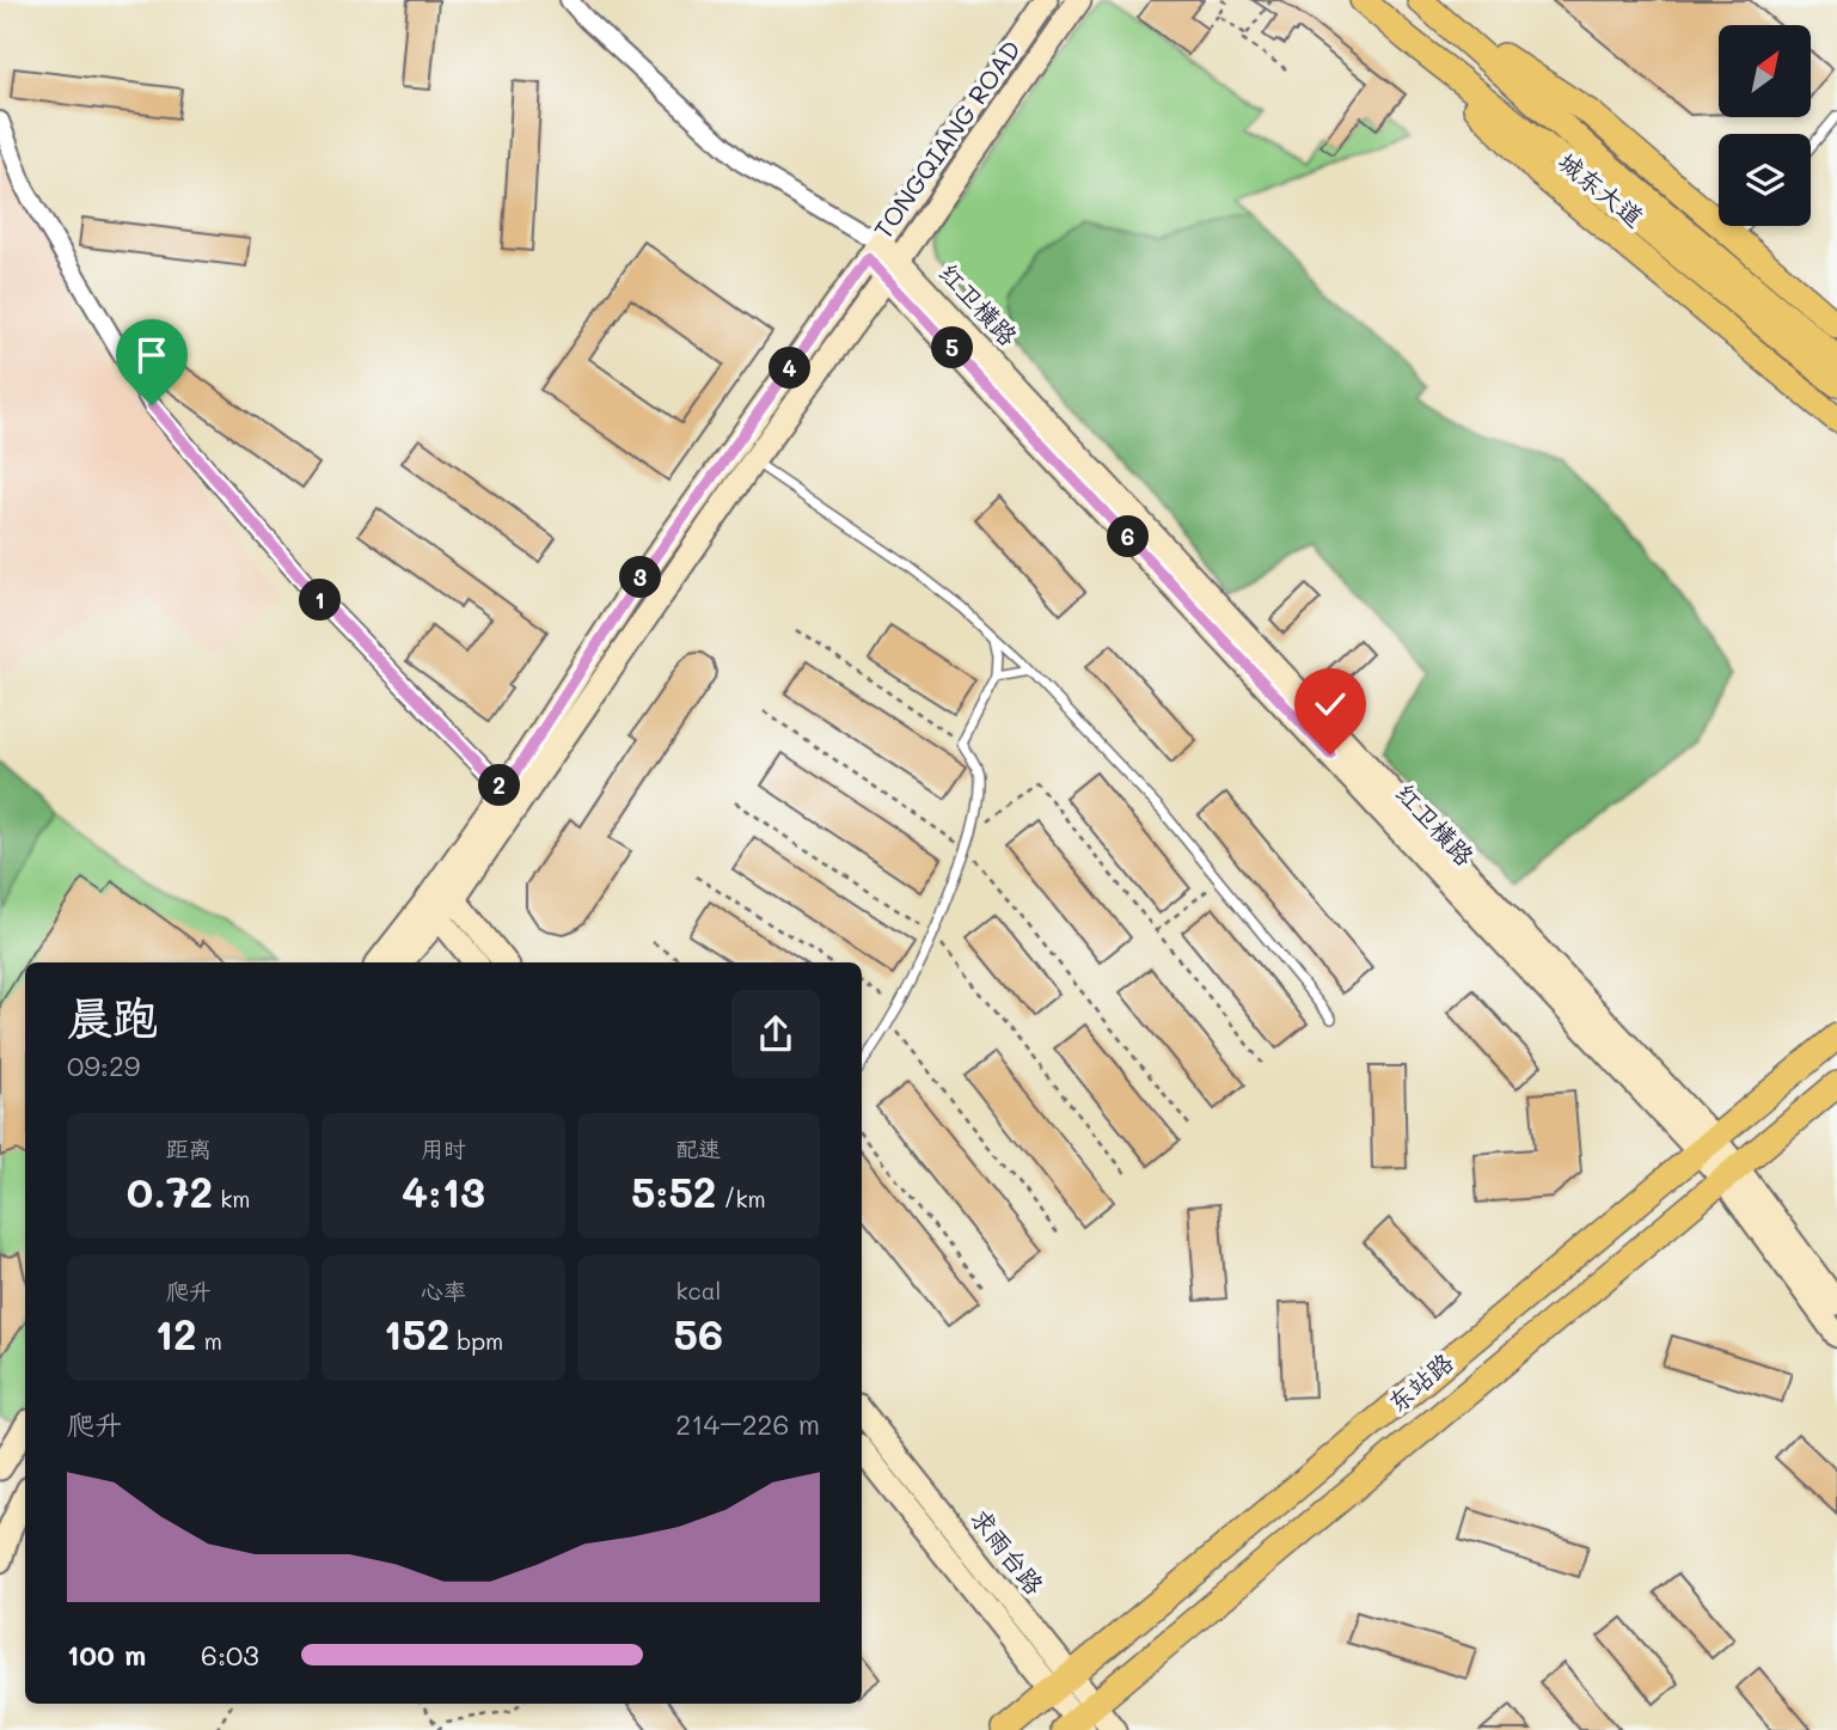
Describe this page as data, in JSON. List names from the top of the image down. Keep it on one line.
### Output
{"streets":{"main road":["城东大道","东站路"],"street":["TONGQIANG ROAD","红卫横路","求雨台路"]},"crossings":[["TONGQIANG ROAD","红卫横路"],["红卫横路","东站路"],["东站路","求雨台路"]],"north":"top right","page":{"pins":["5","4","6","3","1","2"],"heading":["晨跑","09:29"],"stats":[["距离","0.72 km"],["用时","4:13"],["配速","5:52 /km"],["爬升","12 m"],["心率","152 bpm"],["kcal","56"]],"chart":["爬升","214–226 m"],"list":[{"name":"100 m","note":"6:03"}]}}
